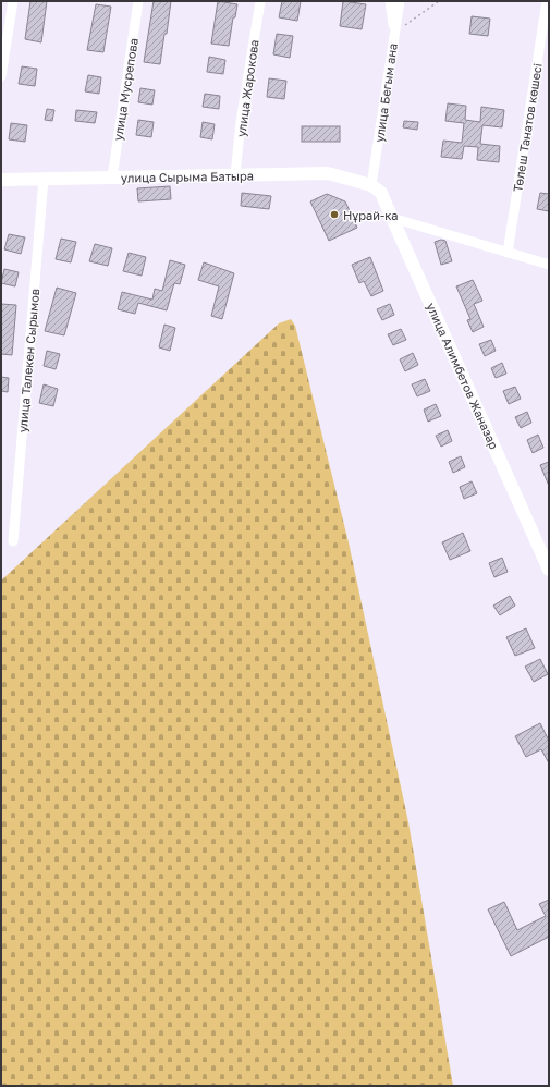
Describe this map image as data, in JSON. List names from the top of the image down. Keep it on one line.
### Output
{"streets":{"street":["улица Жарокова","улица Мусрепова","улица Бегым ана","Төлеш Танатов көшесі","улица Сырыма Батыра","улица Талекен Сырымов","улица Алимбетов Жаназар"]},"crossings":[["улица Жарокова","улица Сырыма Батыра"],["улица Мусрепова","улица Сырыма Батыра"],["улица Бегым ана","улица Сырыма Батыра"],["улица Бегым ана","улица Алимбетов Жаназар"],["улица Сырыма Батыра","улица Талекен Сырымов"],["улица Сырыма Батыра","улица Алимбетов Жаназар"]],"places":["Нұрай-ка"]}
